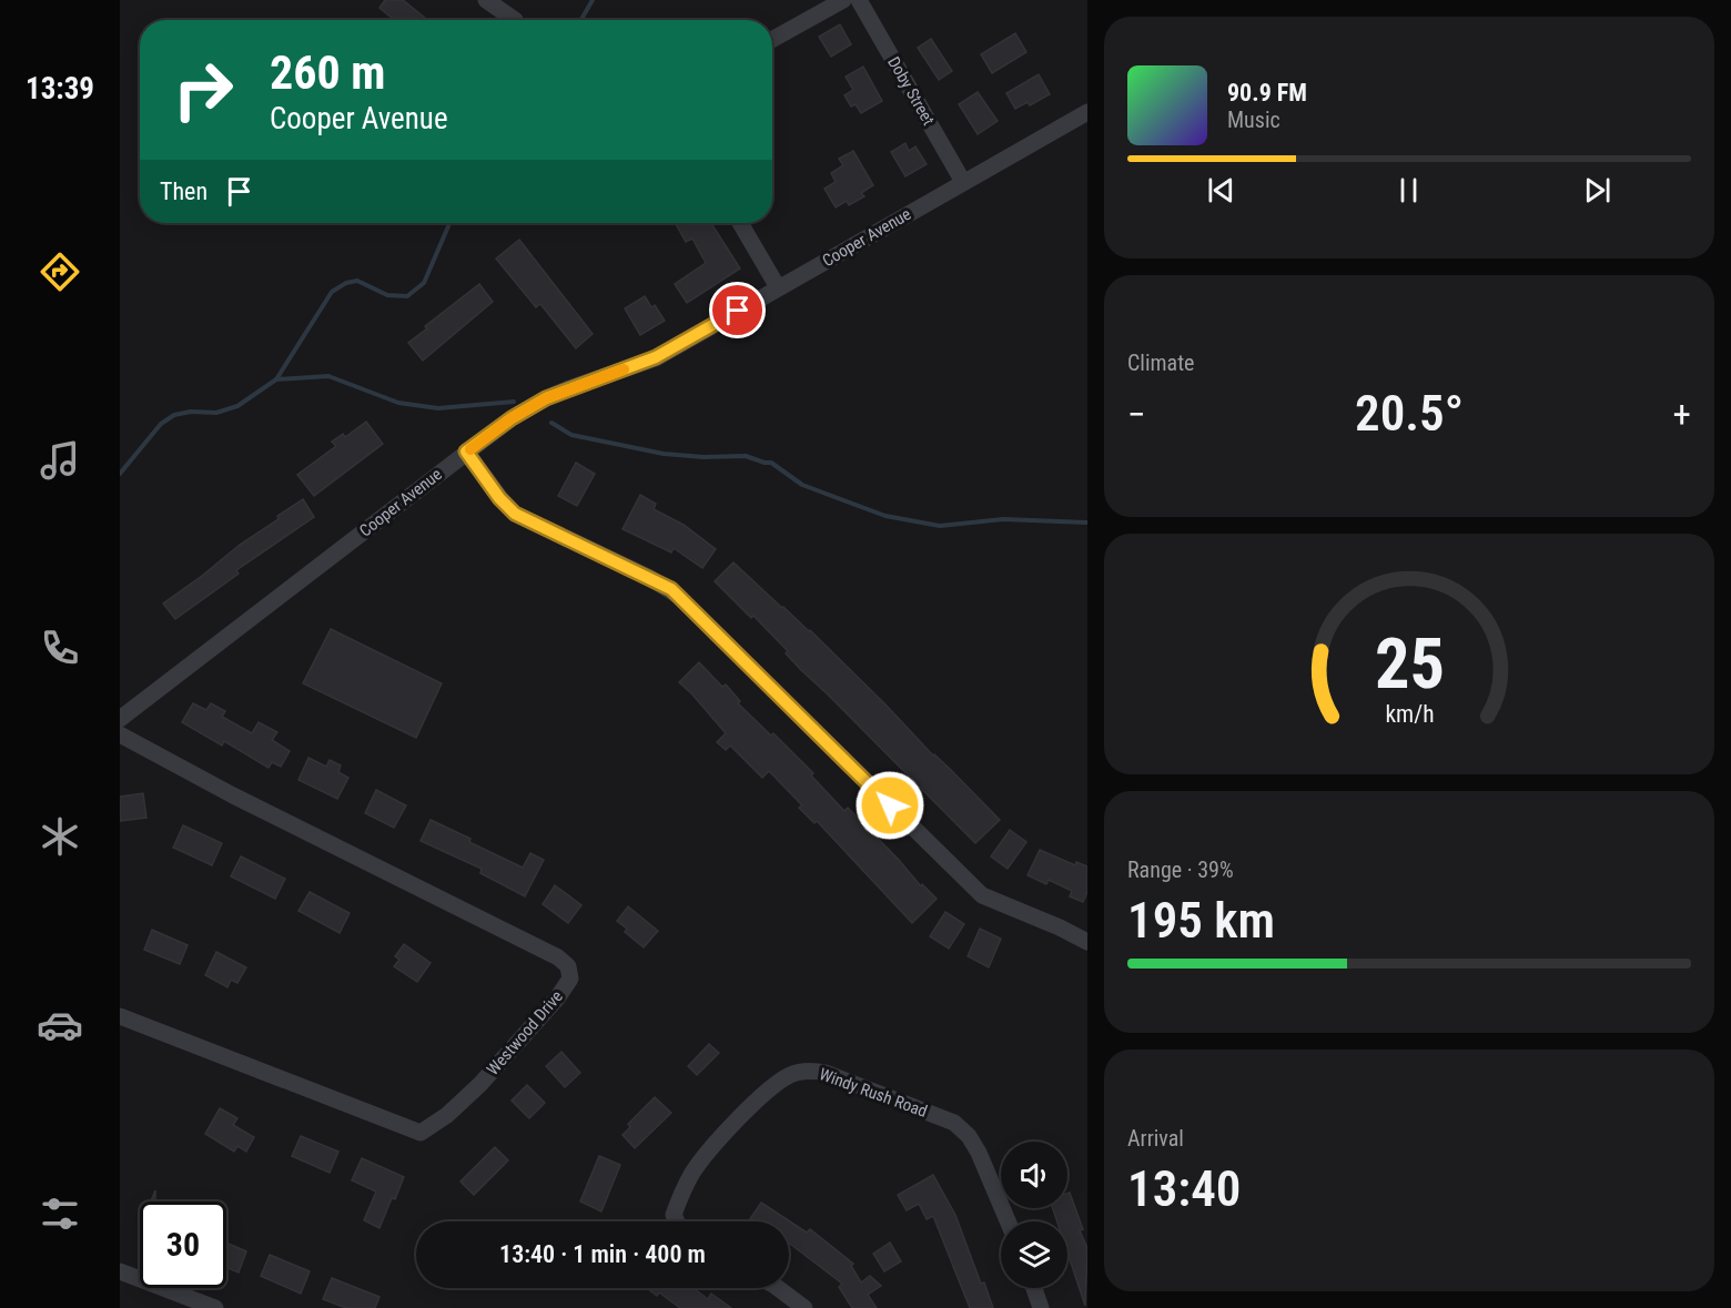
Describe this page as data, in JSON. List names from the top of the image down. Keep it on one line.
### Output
{"streets":{"street":["Doby Street","Cooper Avenue","Westwood Drive","Windy Rush Road"]},"crossings":[["Doby Street","Cooper Avenue"]],"page":{"tabs":"13:39","turn":["260 m","Cooper Avenue"],"song":["90.9 FM","Music"],"then":"Then","tile":["Climate",["Range · 39%","195 km"],["Arrival","13:40"]],"heat":["−","20.5°","+"],"limit":"30","trip":"13:40 · 1 min · 400 m","gauge":["25","km/h"]}}
